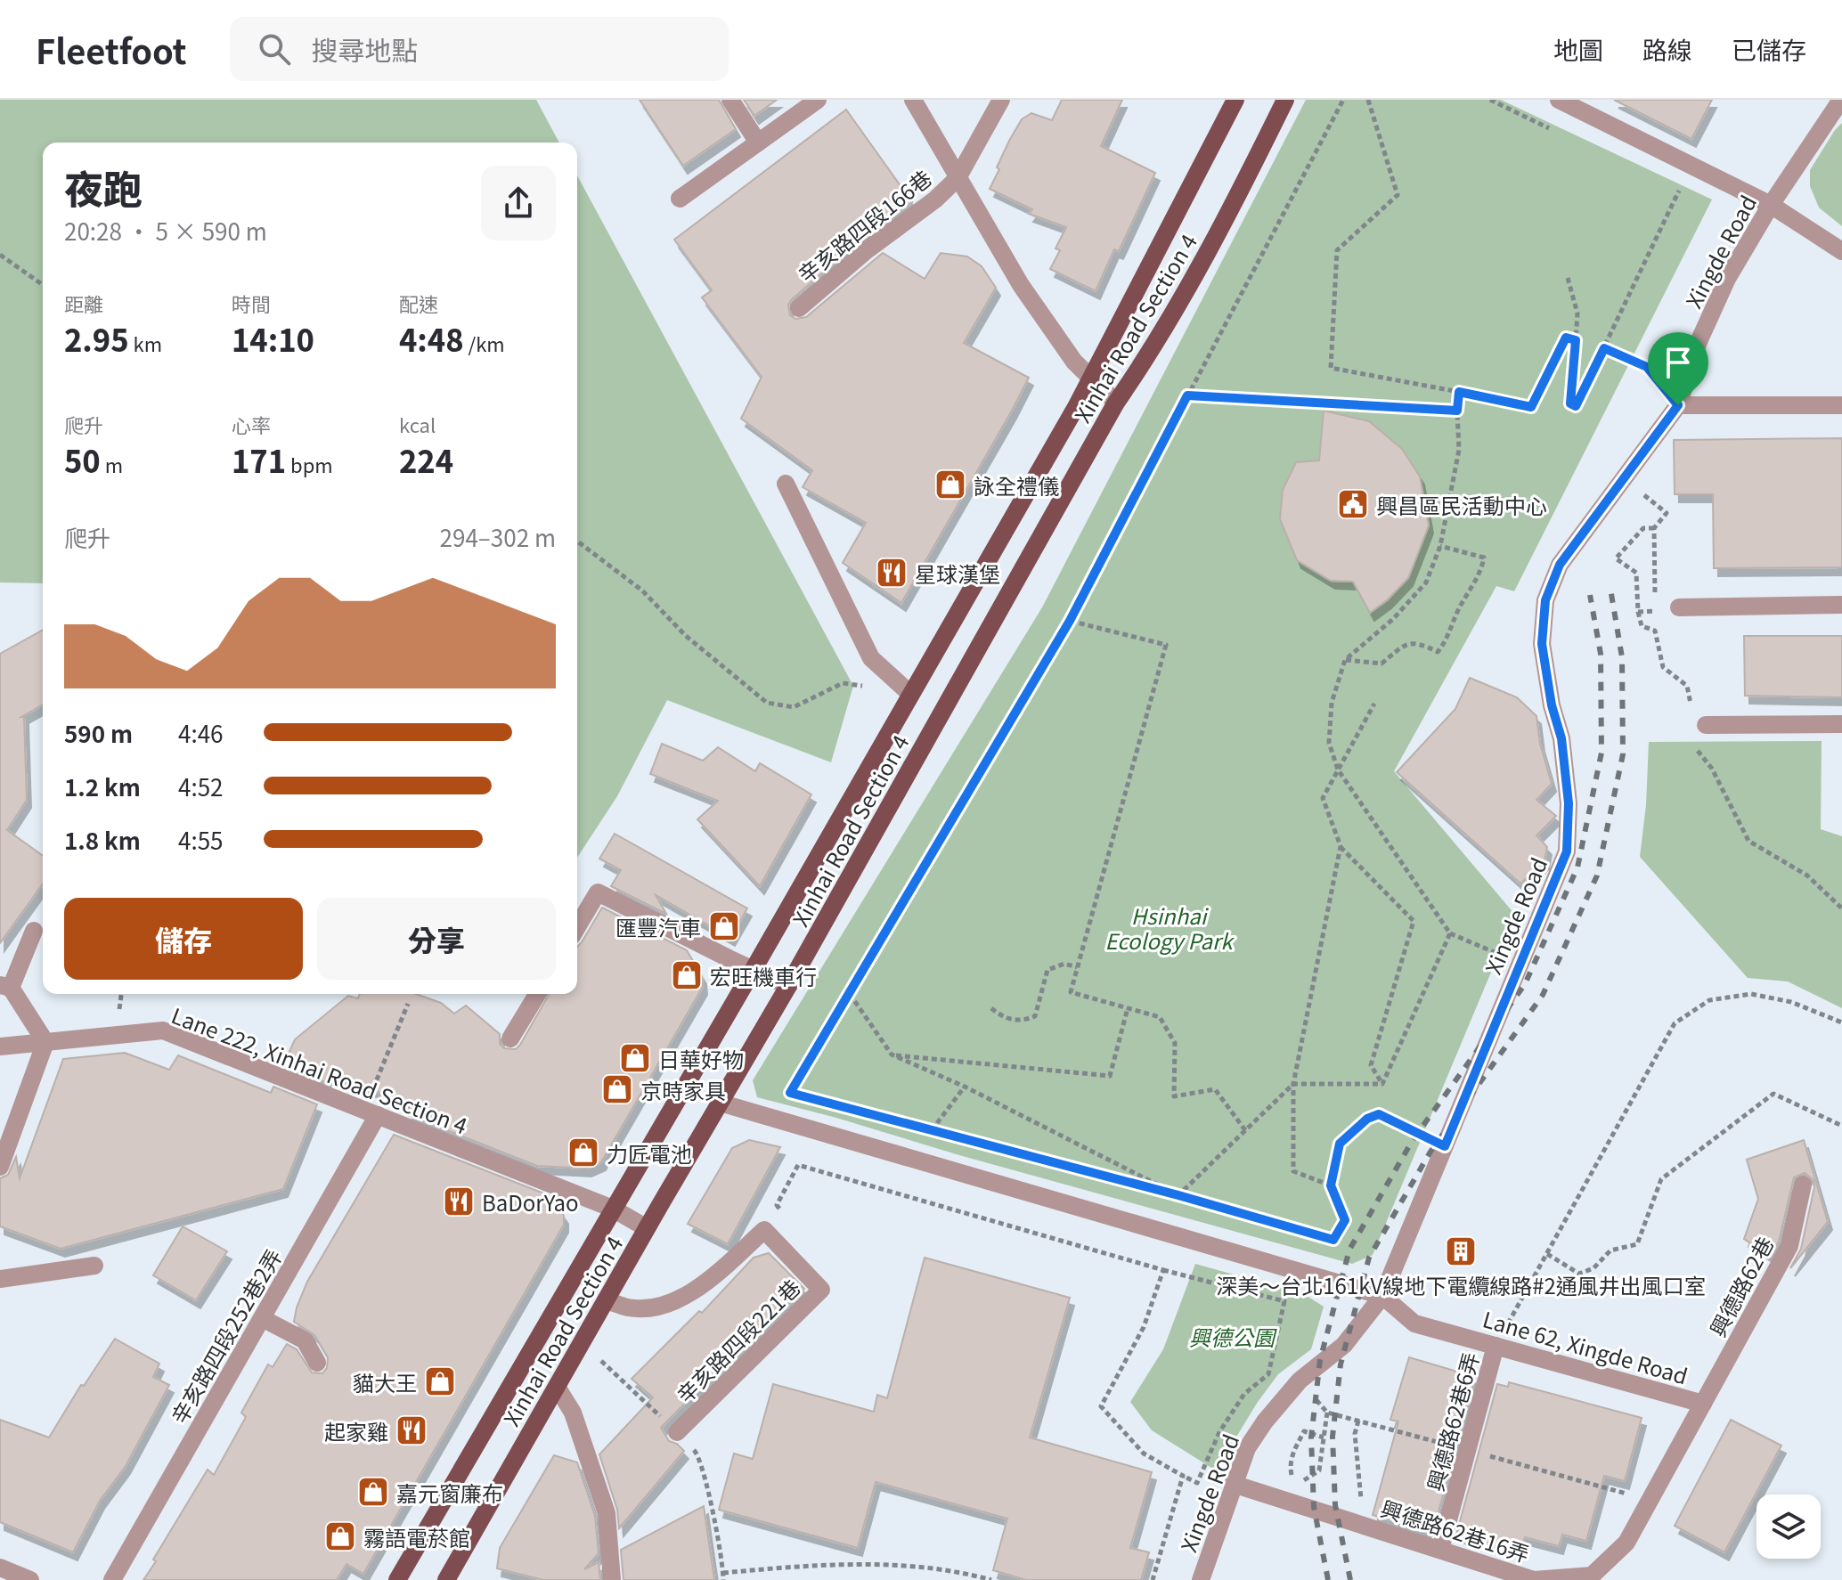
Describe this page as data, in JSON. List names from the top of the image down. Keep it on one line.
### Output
{"streets":{"main road":["Xinhai Road Section 4"],"street":["辛亥路四段166巷","Xingde Road","Lane 222, Xinhai Road Section 4","興德路62巷","辛亥路四段252巷2弄","辛亥路四段221巷","Lane 62, Xingde Road","興德路62巷6弄","興德路62巷16弄"]},"crossings":[["Xingde Road","Lane 62, Xingde Road"],["Xingde Road","興德路62巷16弄"],["Xinhai Road Section 4","Lane 222, Xinhai Road Section 4"],["Xinhai Road Section 4","辛亥路四段221巷"],["Lane 222, Xinhai Road Section 4","辛亥路四段252巷2弄"],["興德路62巷","Lane 62, Xingde Road"],["興德路62巷","興德路62巷16弄"],["Lane 62, Xingde Road","興德路62巷6弄"],["Lane 62, Xingde Road","興德路62巷16弄"],["興德路62巷6弄","興德路62巷16弄"]],"parks":["Hsinhai Ecology Park","興德公園"],"places":{"shop":["詠全禮儀","匯豐汽車","宏旺機車行","日華好物","京時家具","力匠電池","貓大王","嘉元窗廉布","霧語電菸館"],"public building":["興昌區民活動中心"],"restaurant":["星球漢堡","BaDorYao","起家雞"],"building":["深美～台北161kV線地下電纜線路#2通風井出風口室"]},"page":{"header":"Fleetfoot","search":"搜尋地點","nav":["地圖","路線","已儲存"],"heading":["夜跑","20:28 · 5 × 590 m"],"stats":[["距離","2.95 km"],["時間","14:10"],["配速","4:48 /km"],["爬升","50 m"],["心率","171 bpm"],["kcal","224"]],"chart":["爬升","294–302 m"],"list":[{"name":"590 m","note":"4:46"},{"name":"1.2 km","note":"4:52"},{"name":"1.8 km","note":"4:55"}],"buttons":["儲存","分享"]}}
